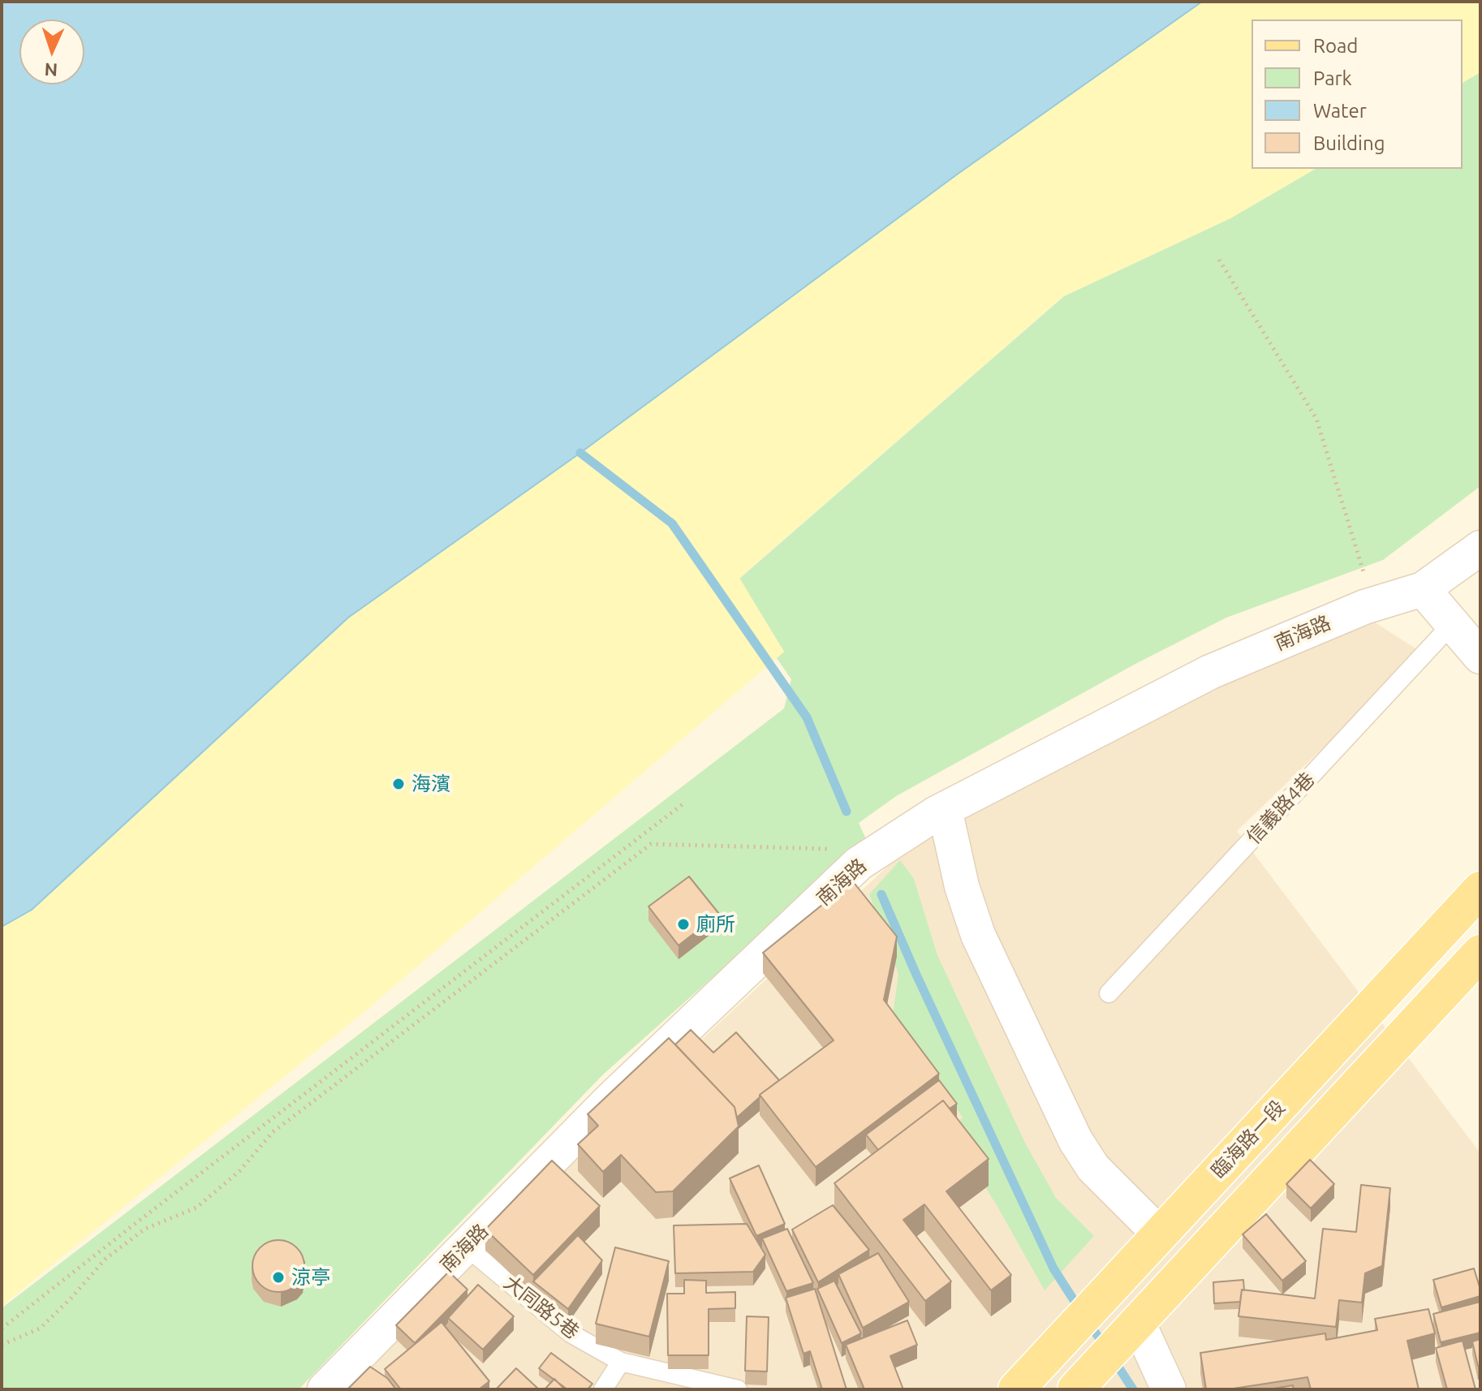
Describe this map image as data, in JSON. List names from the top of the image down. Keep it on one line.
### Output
{"streets":{"main road":["臨海路一段"],"street":["南海路"],"lane":["信義路4巷","大同路5巷"]},"crossings":[["南海路","大同路5巷"]],"places":["海濱","廁所","涼亭"],"legend":["Road","Park","Water","Building"],"north":"bottom"}
